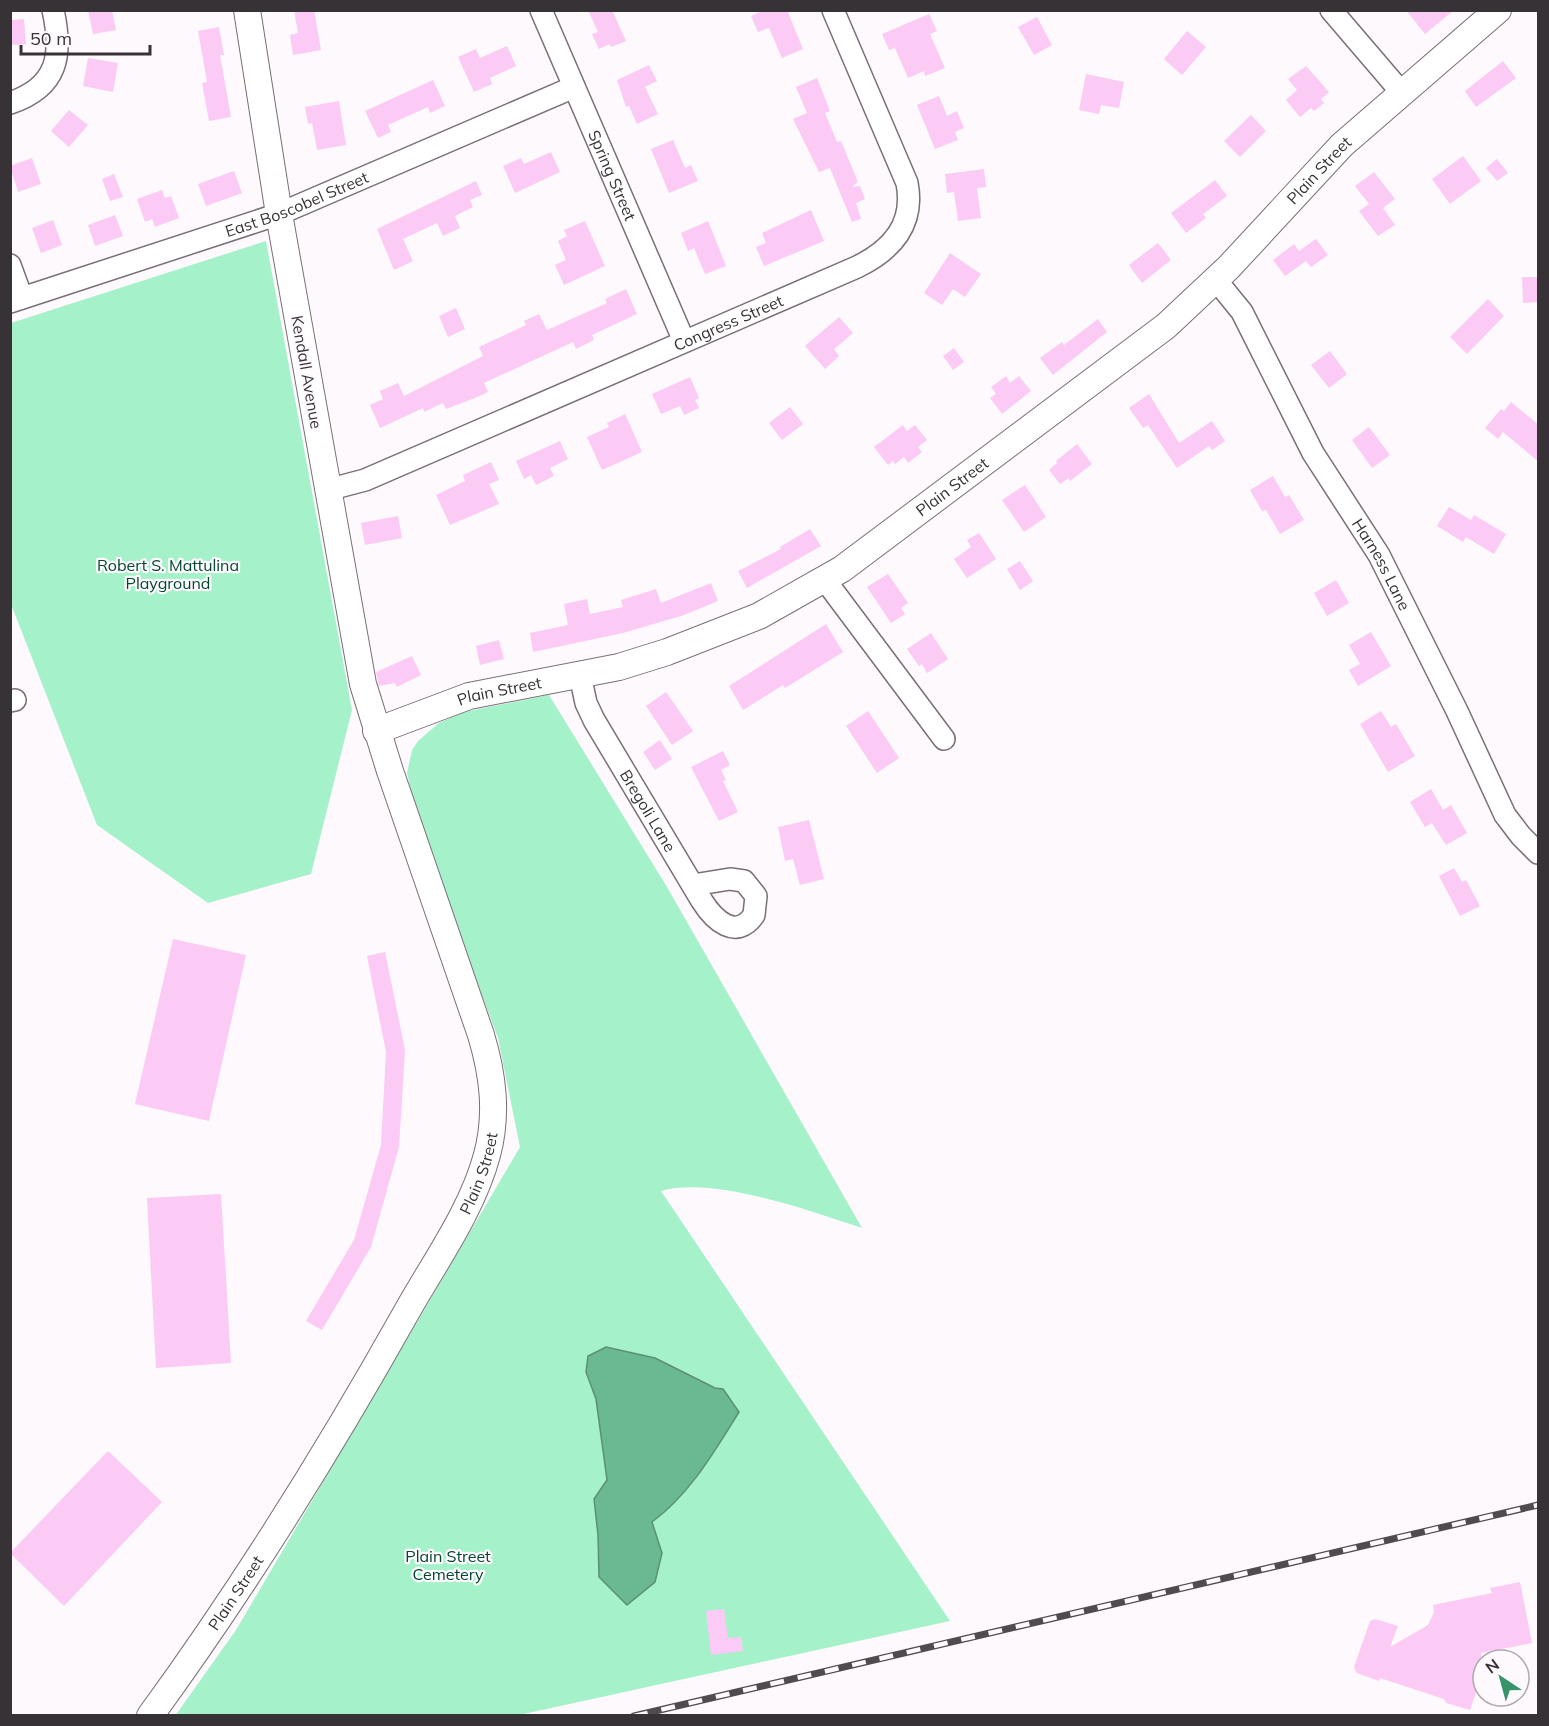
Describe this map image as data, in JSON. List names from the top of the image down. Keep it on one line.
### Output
{"streets":{"street":["Plain Street","Spring Street","East Boscobel Street","Congress Street","Kendall Avenue","Harness Lane","Bregoli Lane"]},"crossings":[["Plain Street","Kendall Avenue"],["Plain Street","Harness Lane"],["Plain Street","Bregoli Lane"],["Spring Street","East Boscobel Street"],["Spring Street","Congress Street"],["East Boscobel Street","Kendall Avenue"],["Congress Street","Kendall Avenue"]],"parks":["Robert S. Mattulina Playground","Plain Street Cemetery"],"scale_bar":"50 m","north":"top left"}
